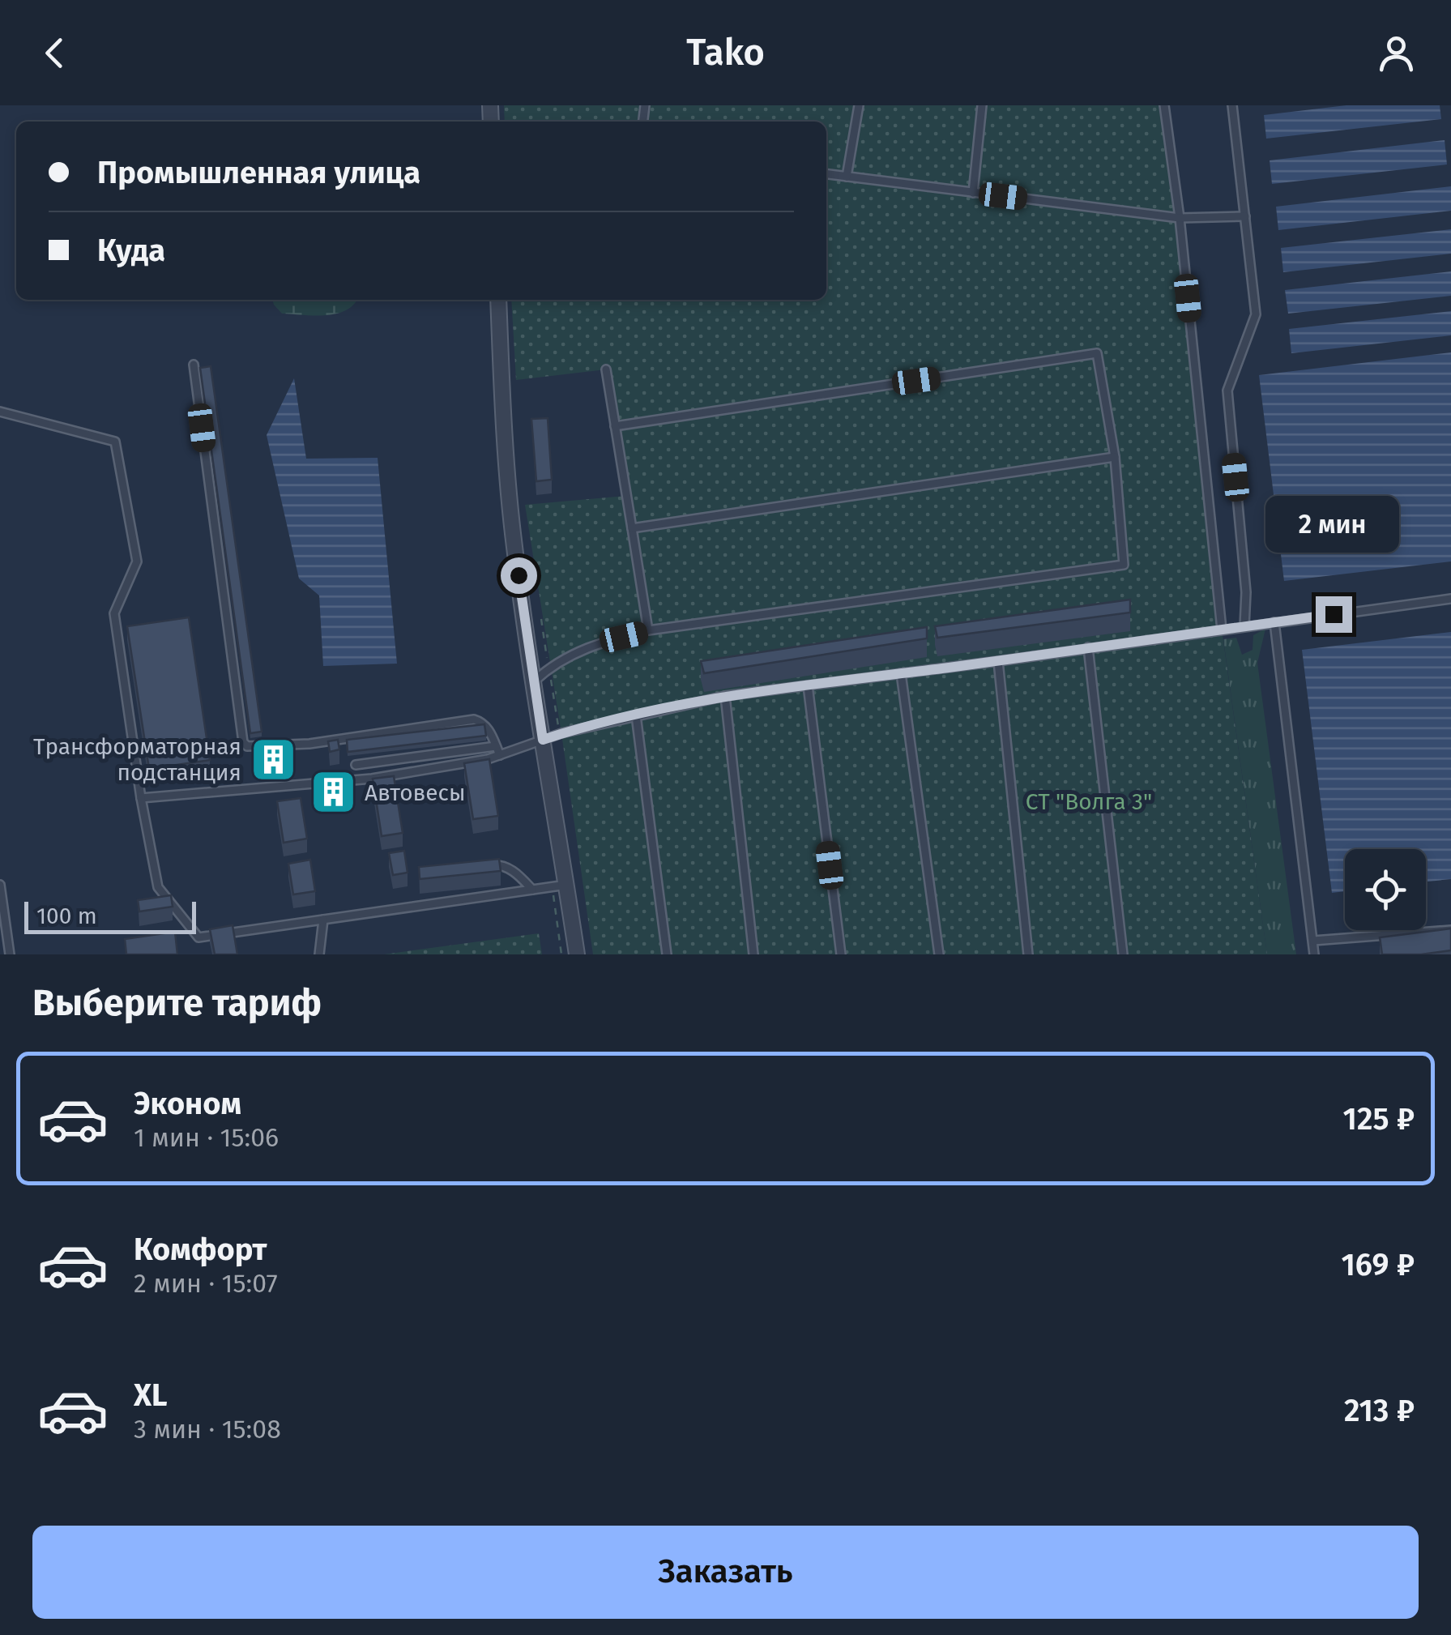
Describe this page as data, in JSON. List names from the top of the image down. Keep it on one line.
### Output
{"parks":["СТ \"Волга 3\""],"places":{"building":["Трансформаторная подстанция","Автовесы"]},"scale_bar":"100 m","page":{"header":"Tako","banner":["Промышленная улица","Куда"],"bubble":"2 мин","scale":"100 m","heading":"Выберите тариф","list":[{"name":"Эконом","note":"1 мин · 15:06","value":"125 ₽"},{"name":"Комфорт","note":"2 мин · 15:07","value":"169 ₽"},{"name":"XL","note":"3 мин · 15:08","value":"213 ₽"}],"buttons":"Заказать"}}
